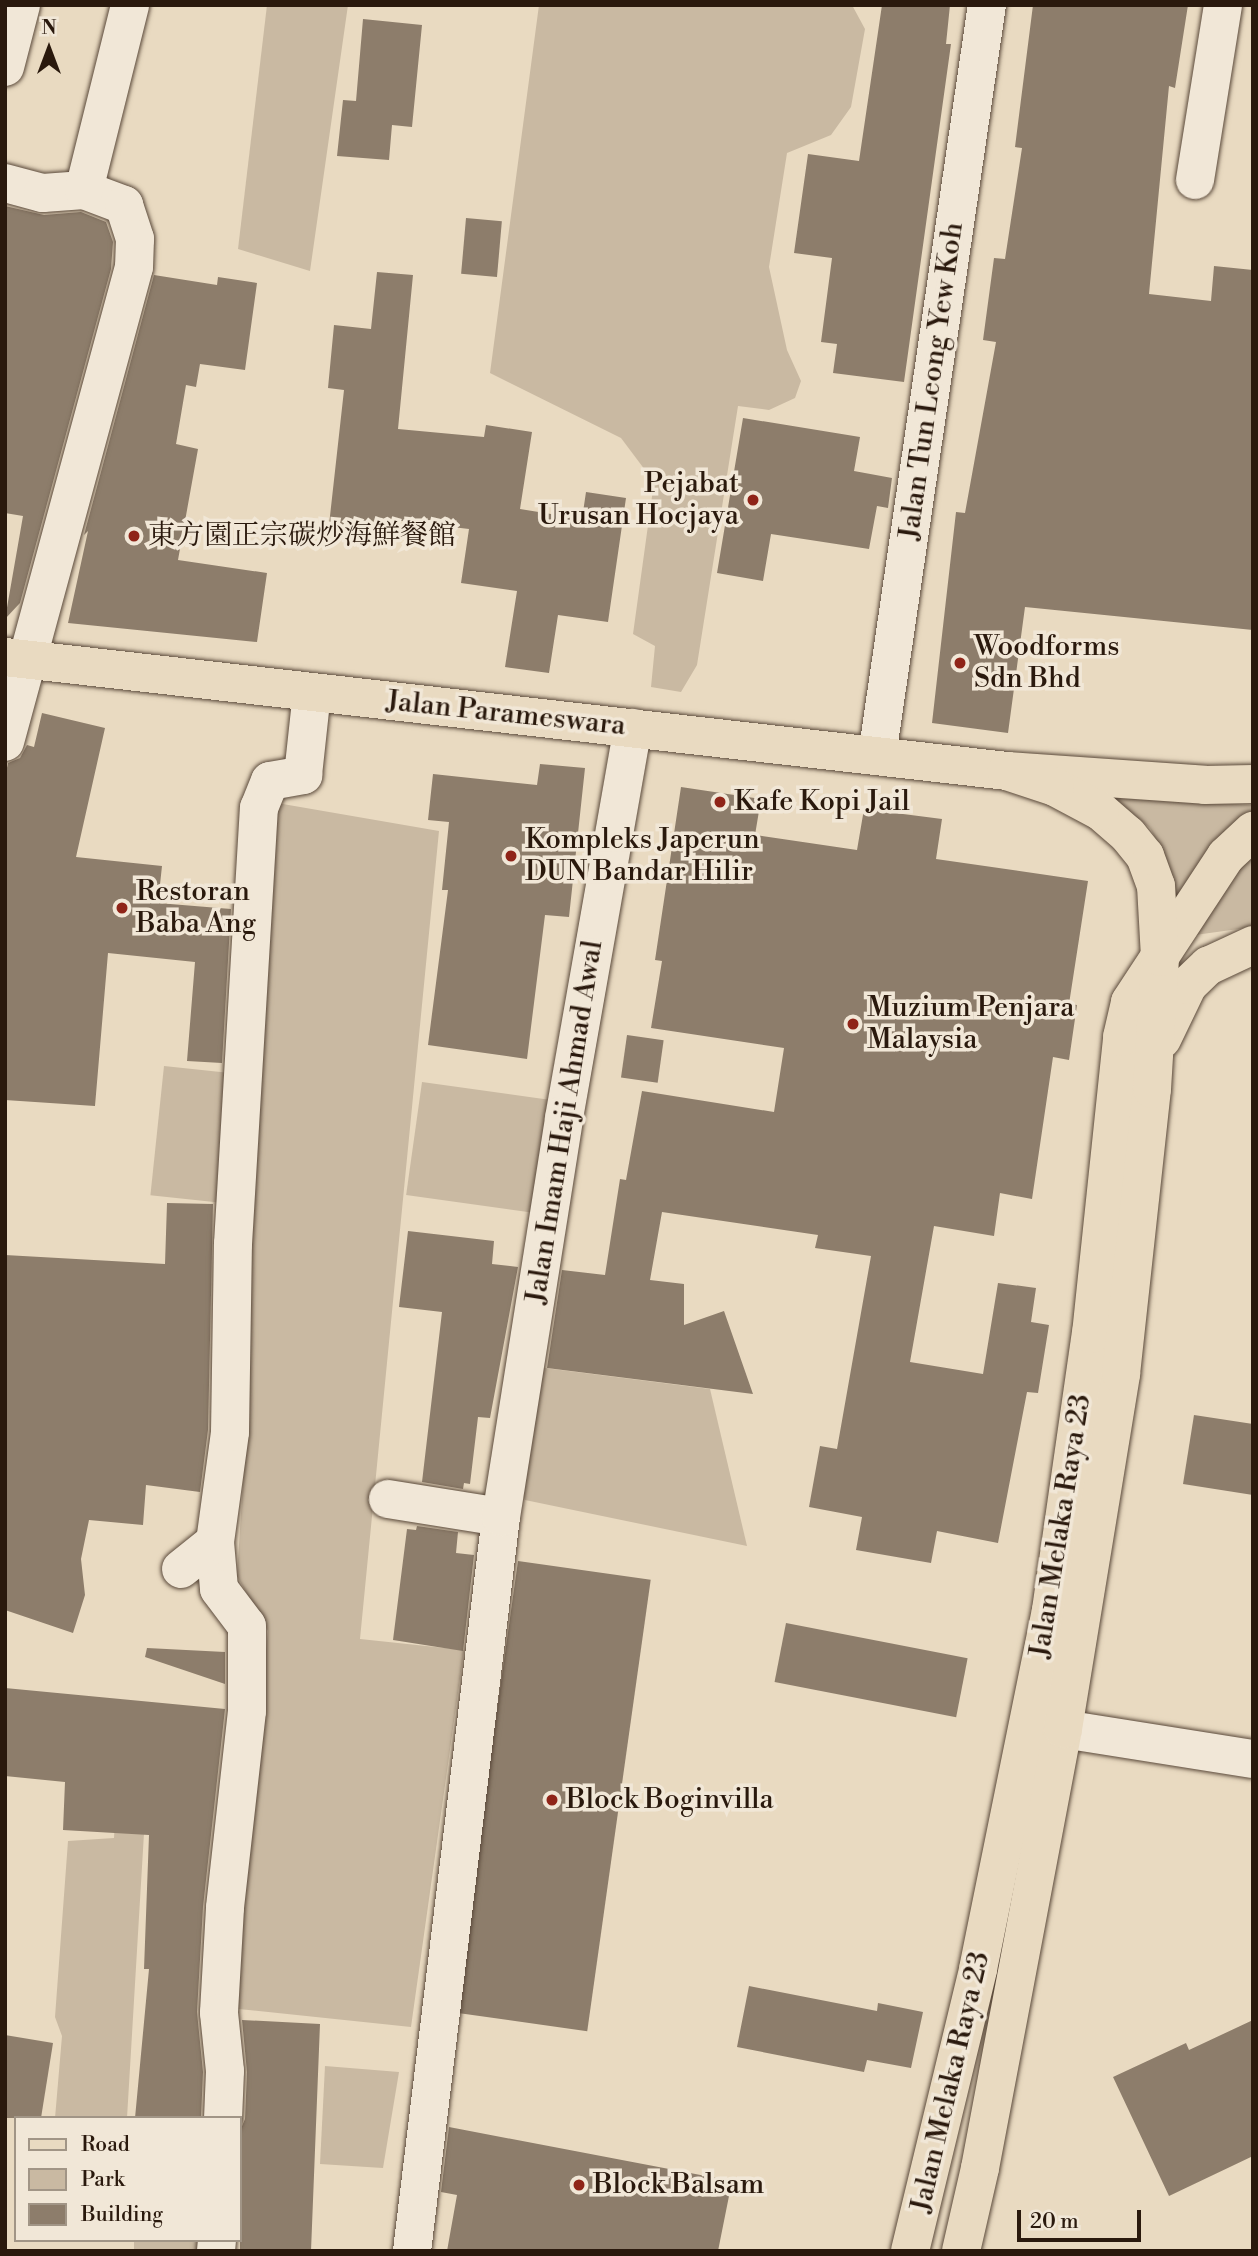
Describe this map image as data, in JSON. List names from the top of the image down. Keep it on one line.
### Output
{"streets":{"main road":["Jalan Parameswara","Jalan Melaka Raya 23"],"street":["Jalan Tun Leong Yew Koh","Jalan Imam Haji Ahmad Awal"]},"crossings":[["Jalan Tun Leong Yew Koh","Jalan Parameswara"],["Jalan Parameswara","Jalan Imam Haji Ahmad Awal"]],"places":["Pejabat Urusan Hocjaya","東方園正宗碳炒海鮮餐館","Woodforms Sdn Bhd","Kafe Kopi Jail","Kompleks Japerun DUN Bandar Hilir","Restoran Baba Ang","Muzium Penjara Malaysia","Block Boginvilla","Block Balsam"],"legend":["Road","Park","Building"],"scale_bar":"20 m","north":"top"}
